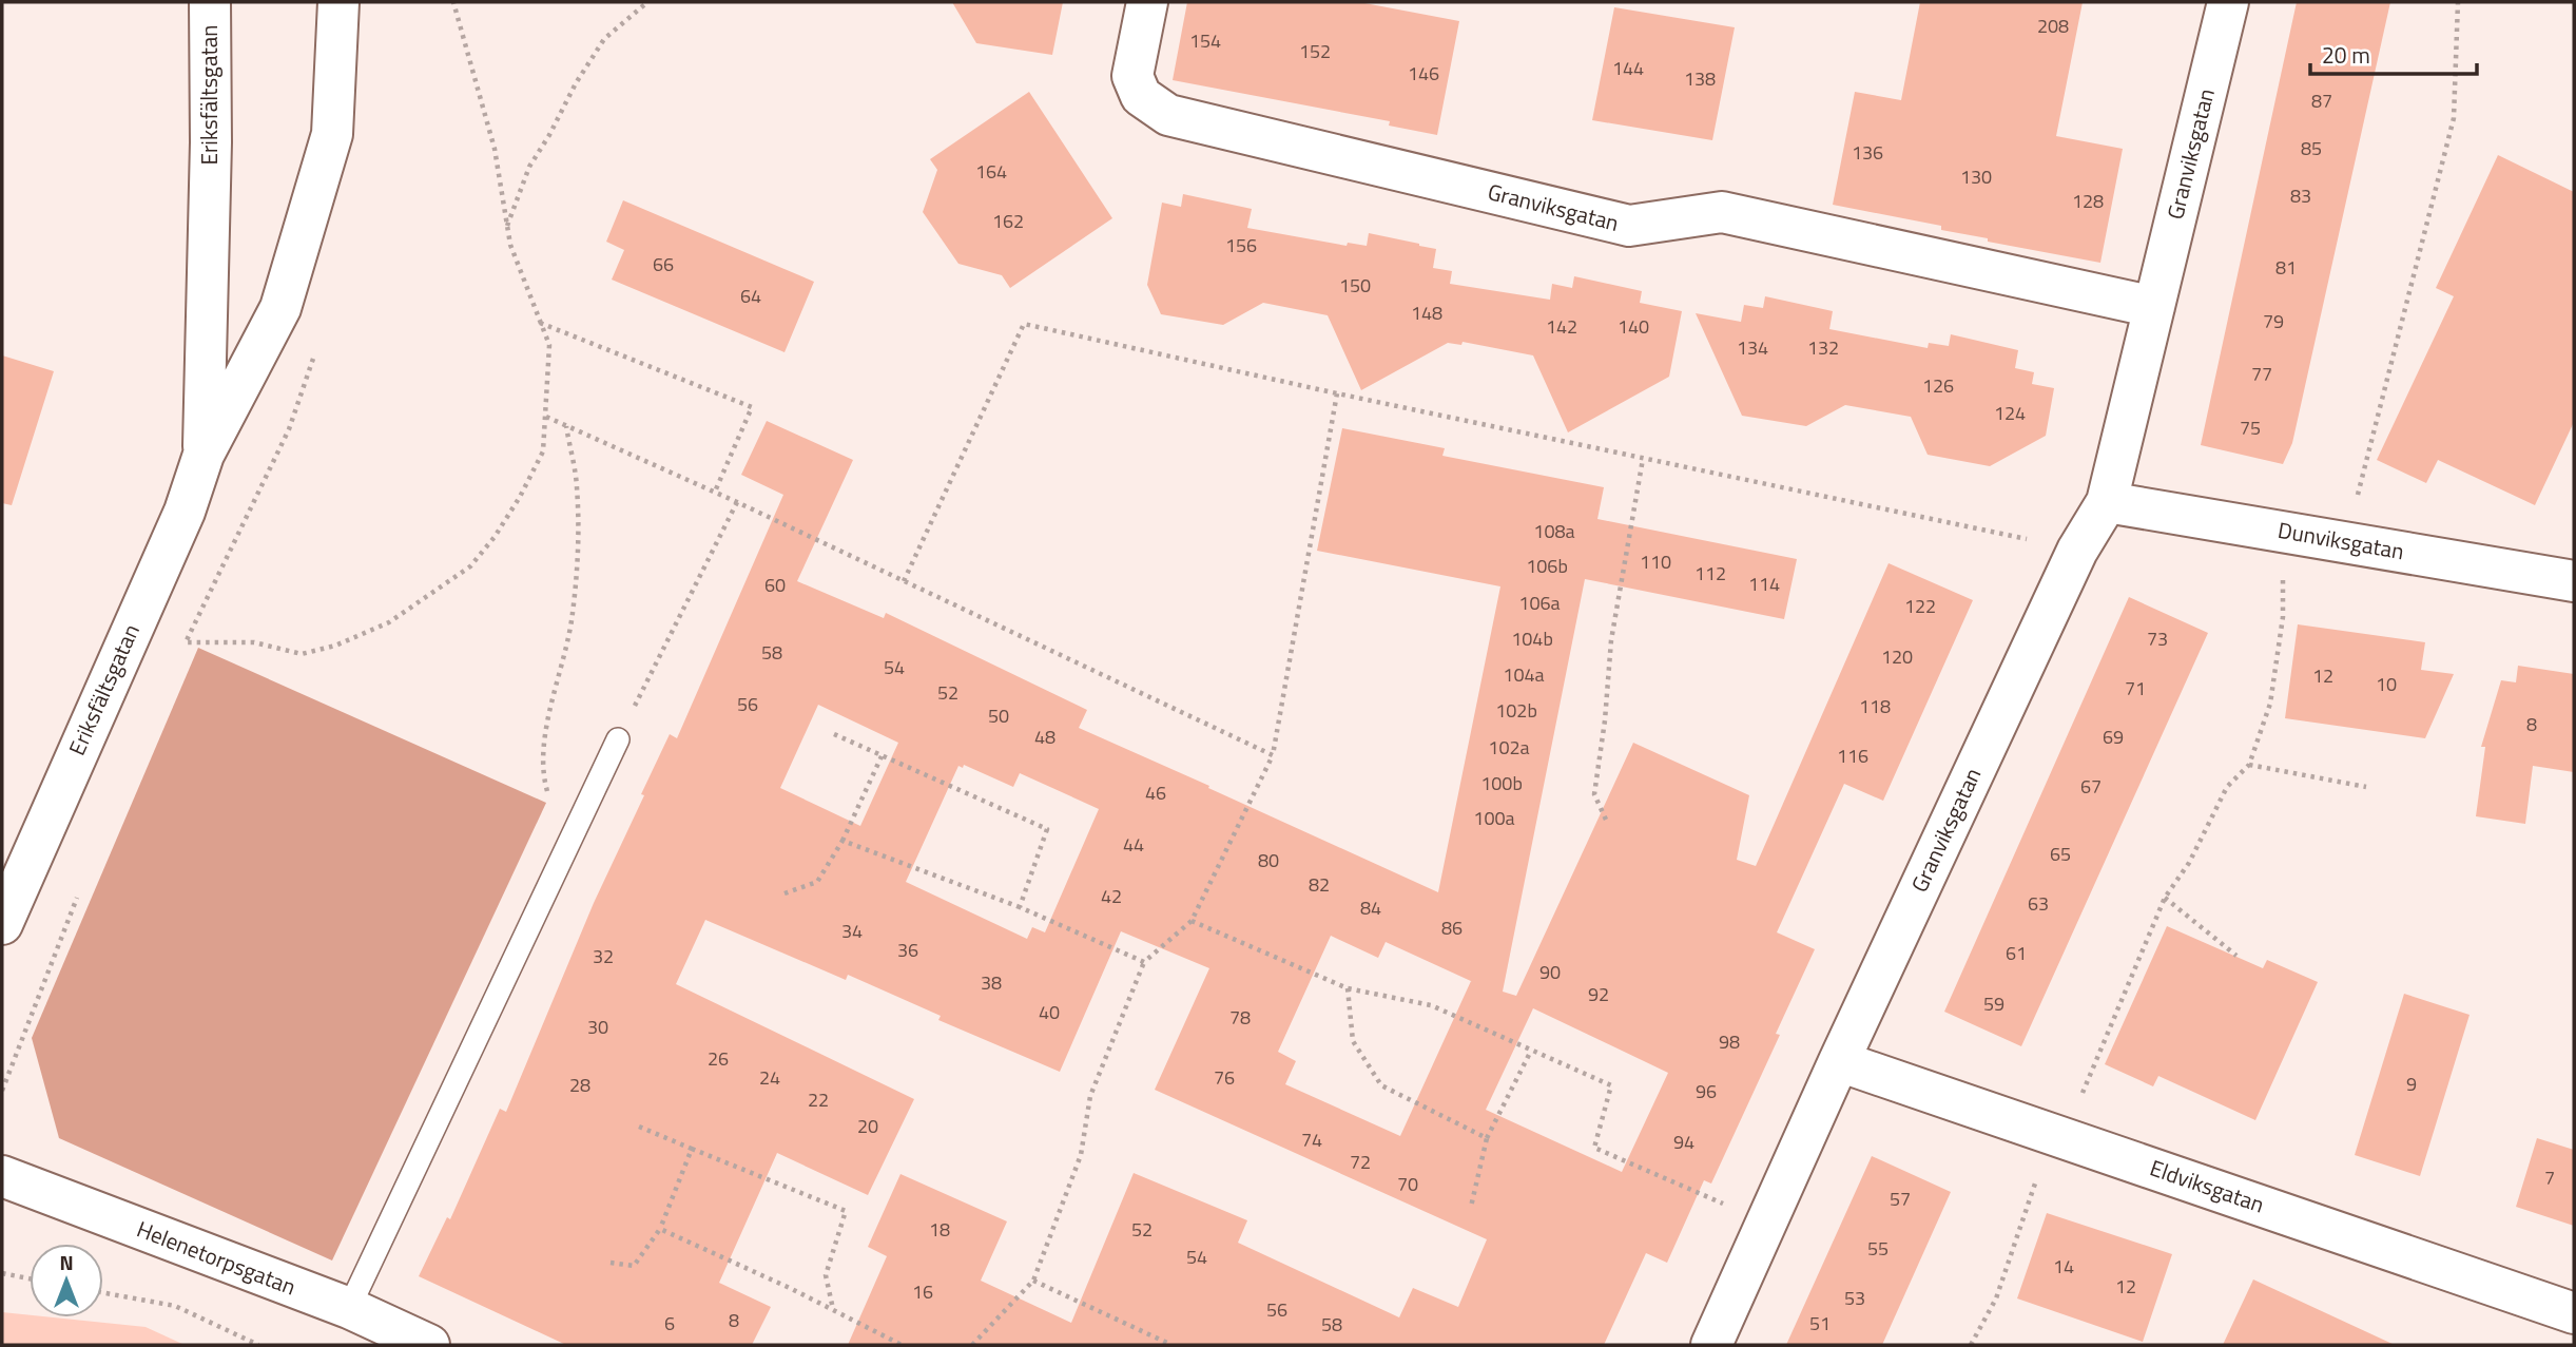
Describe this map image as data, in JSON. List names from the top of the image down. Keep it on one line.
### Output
{"streets":{"street":["Eriksfältsgatan","Granviksgatan","Dunviksgatan","Eldviksgatan","Helenetorpsgatan"]},"crossings":[["Granviksgatan","Dunviksgatan"],["Granviksgatan","Eldviksgatan"]],"house_numbers":["208","154","152","144","146","138","87","85","136","164","130","83","128","162","156","66","81","150","64","148","79","142","140","134","132","77","126","124","75","108a","110","106b","112","114","60","106a","122","104b","73","58","120","54","104a","12","10","71","52","56","118","102b","50","8","48","69","102a","116","100b","67","46","100a","44","65","80","82","42","63","84","86","34","36","61","32","90","38","92","59","40","78","30","98","26","24","76","9","28","96","22","20","74","94","72","7","70","57","18","52","55","54","14","12","16","53","56","8","6","51","58"],"scale_bar":"20 m","north":"top"}
